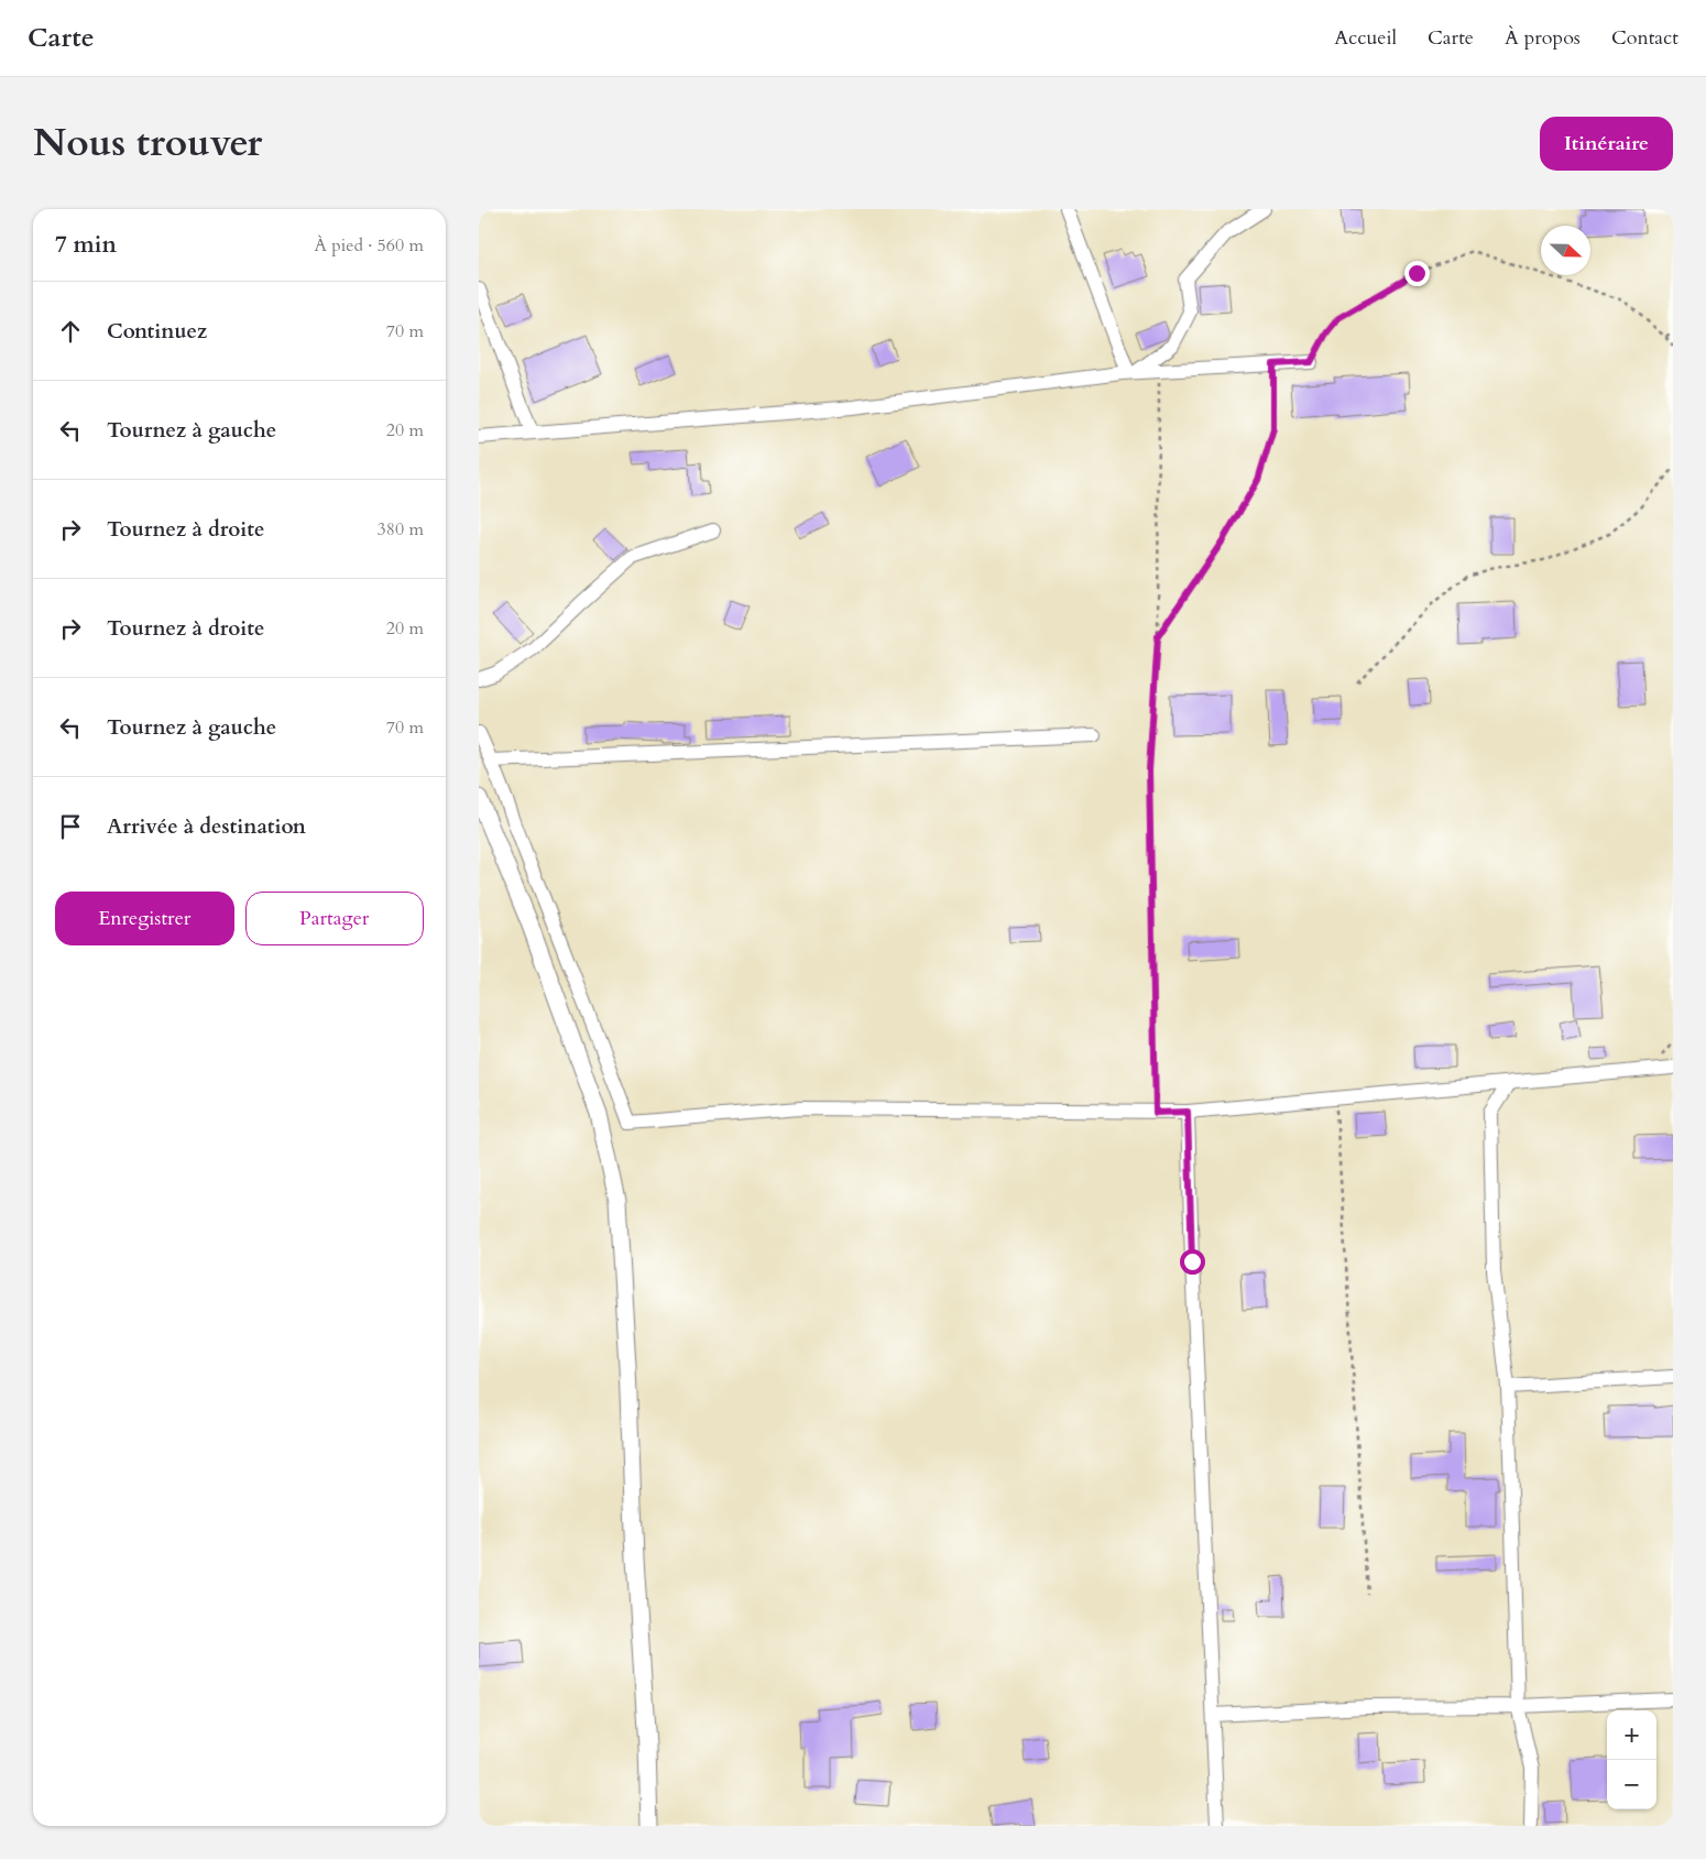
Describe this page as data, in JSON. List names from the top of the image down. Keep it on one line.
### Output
{"north":"right","page":{"header":"Carte","nav":["Accueil","Carte","À propos","Contact"],"title":"Nous trouver","buttons":["Itinéraire",["Enregistrer","Partager"]],"heading":["7 min","À pied · 560 m"],"list":[["Continuez","70 m"],["Tournez à gauche","20 m"],["Tournez à droite","380 m"],["Tournez à droite","20 m"],["Tournez à gauche","70 m"],"Arrivée à destination"],"map_buttons":["+","−"]}}
